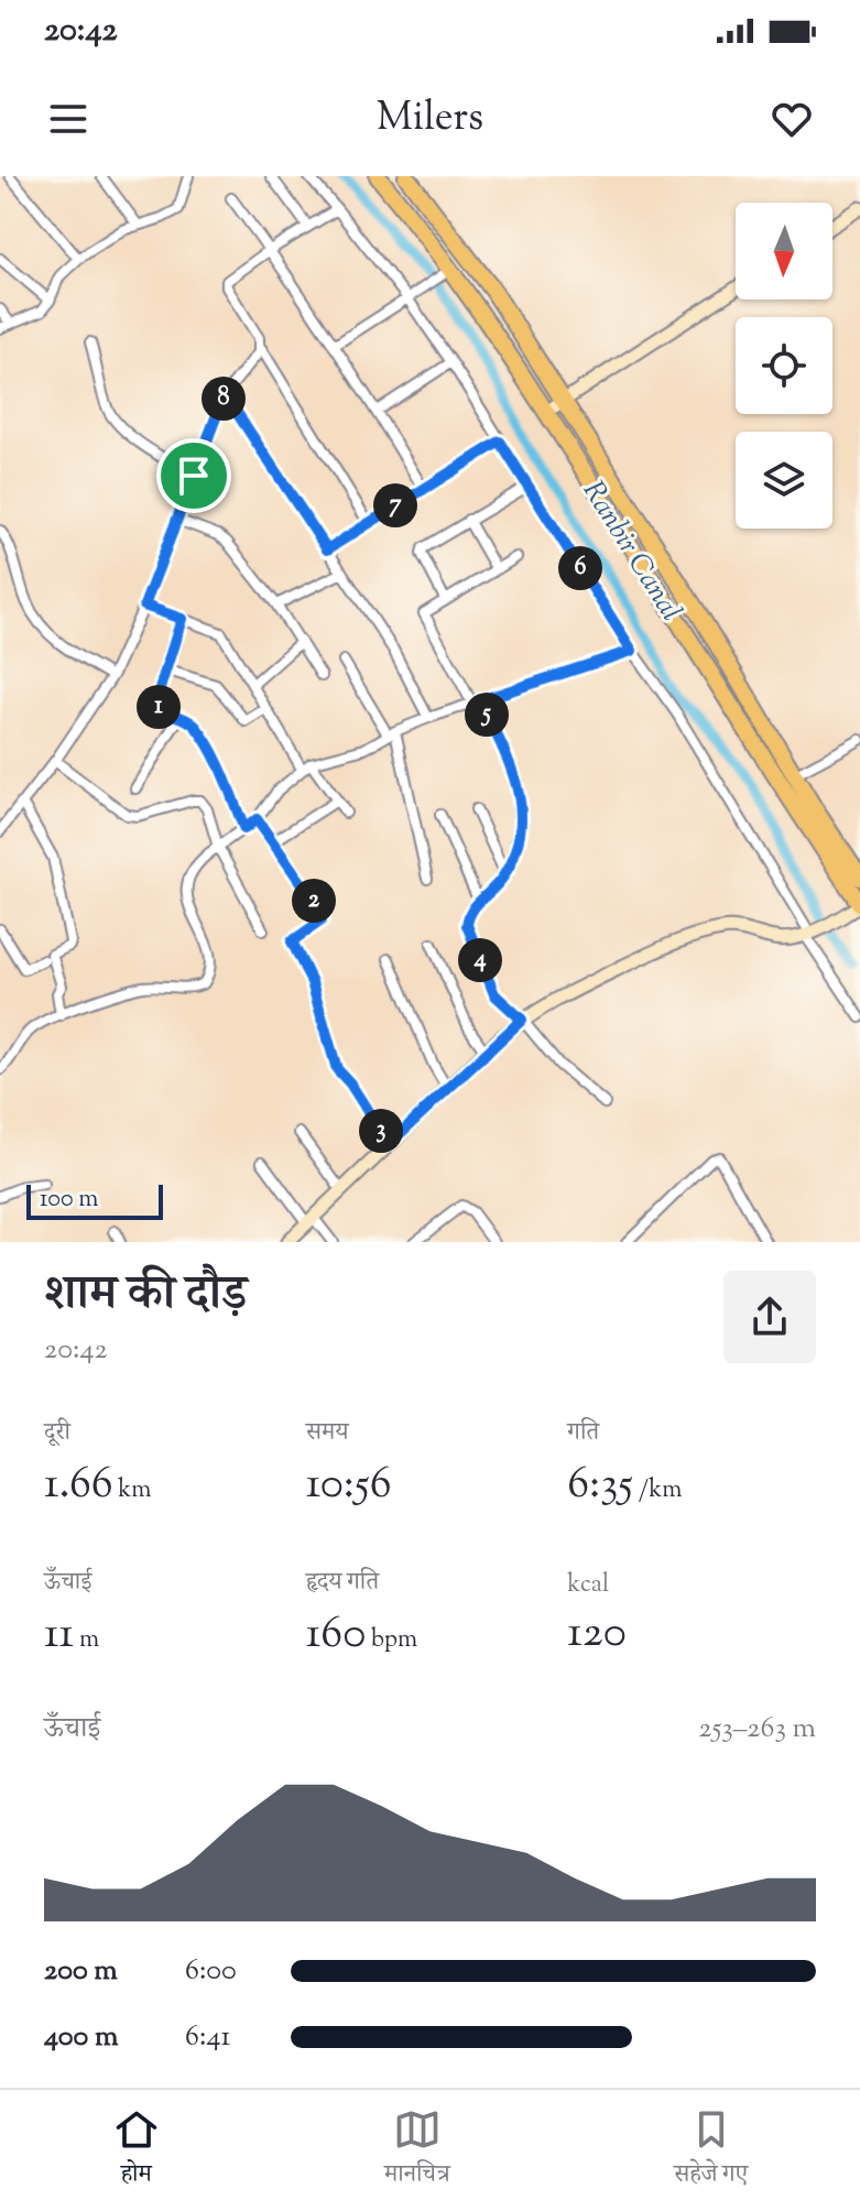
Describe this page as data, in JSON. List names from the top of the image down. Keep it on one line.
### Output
{"water":["Ranbir Canal"],"scale_bar":"100 m","north":"bottom","page":{"status":"20:42","header":"Milers","pins":["8","7","6","1","5","2","4","3"],"scale":"100 m","heading":["शाम की दौड़","20:42"],"stats":[["दूरी","1.66 km"],["समय","10:56"],["गति","6:35 /km"],["ऊँचाई","11 m"],["हृदय गति","160 bpm"],["kcal","120"]],"chart":["ऊँचाई","253–263 m"],"list":[{"name":"200 m","note":"6:00"},{"name":"400 m","note":"6:41"}],"tabs":["होम","मानचित्र","सहेजे गए"]}}
